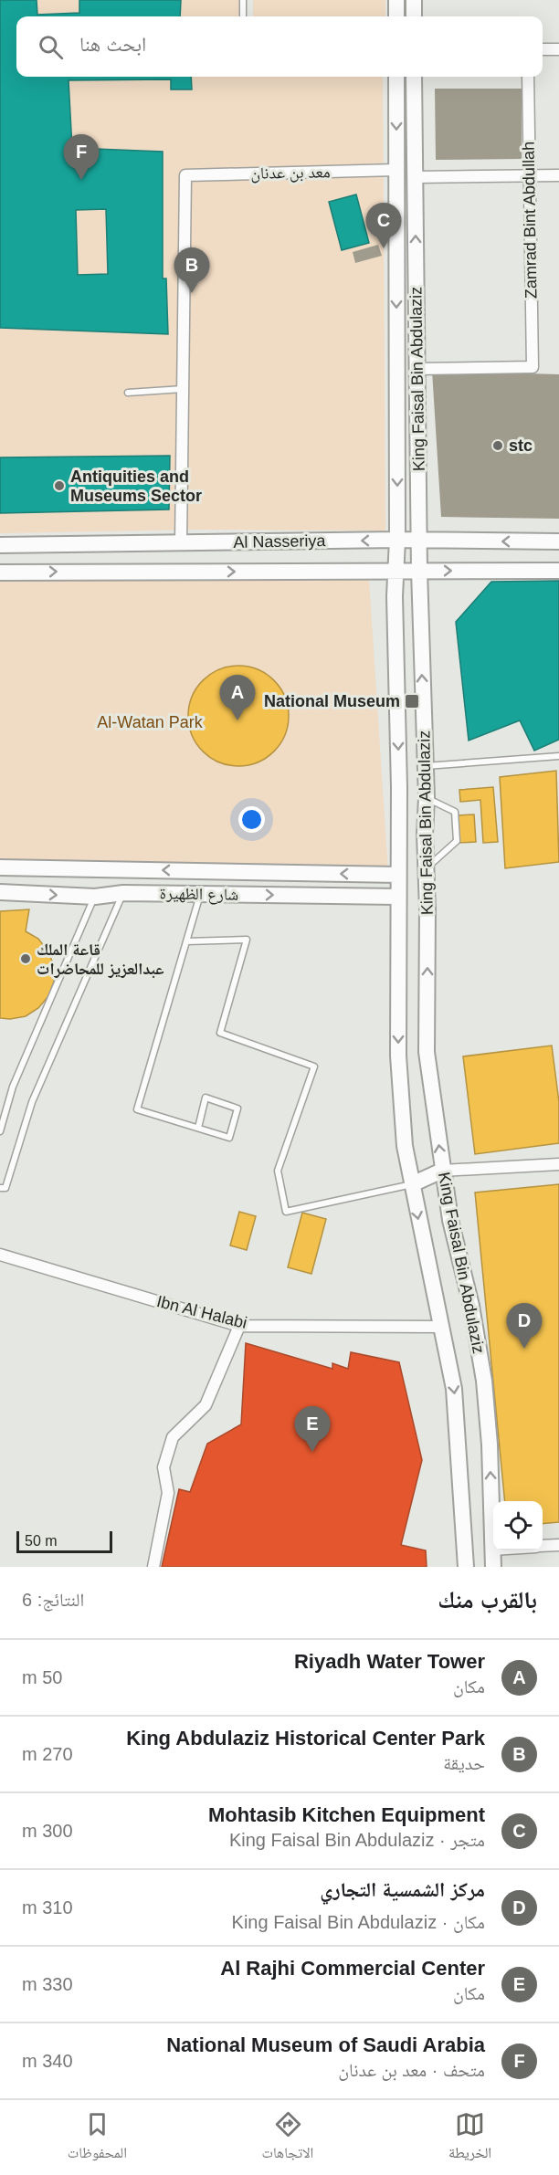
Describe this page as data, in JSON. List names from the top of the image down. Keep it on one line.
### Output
{"streets":{"street":["معد بن عدنان","Zamrad Bint Abdullah","King Faisal Bin Abdulaziz","Al Nasseriya","شارع الظهيرة","Ibn Al Halabi"]},"crossings":[["معد بن عدنان","King Faisal Bin Abdulaziz"],["Zamrad Bint Abdullah","King Faisal Bin Abdulaziz"],["King Faisal Bin Abdulaziz","Al Nasseriya"],["King Faisal Bin Abdulaziz","شارع الظهيرة"],["King Faisal Bin Abdulaziz","Ibn Al Halabi"]],"parks":["Al-Watan Park"],"places":{"other":["stc","Antiquities and Museums Sector","قاعة الملك عبدالعزيز للمحاضرات"],"transit":["National Museum"]},"scale_bar":"50 m","page":{"search":"ابحث هنا","pins":["F","C","B","A","D","E"],"scale":"50 m","heading":["بالقرب منك","النتائج: 6"],"list":[{"mark":"A","name":"Riyadh Water Tower","note":"مكان","value":"50 m"},{"mark":"B","name":"King Abdulaziz Historical Center Park","note":"حديقة","value":"270 m"},{"mark":"C","name":"Mohtasib Kitchen Equipment","note":"متجر · King Faisal Bin Abdulaziz","value":"300 m"},{"mark":"D","name":"مركز الشمسية التجاري","note":"مكان · King Faisal Bin Abdulaziz","value":"310 m"},{"mark":"E","name":"Al Rajhi Commercial Center","note":"مكان","value":"330 m"},{"mark":"F","name":"National Museum of Saudi Arabia","note":"متحف · معد بن عدنان","value":"340 m"}],"nav":["الخريطة","الاتجاهات","المحفوظات"]}}
